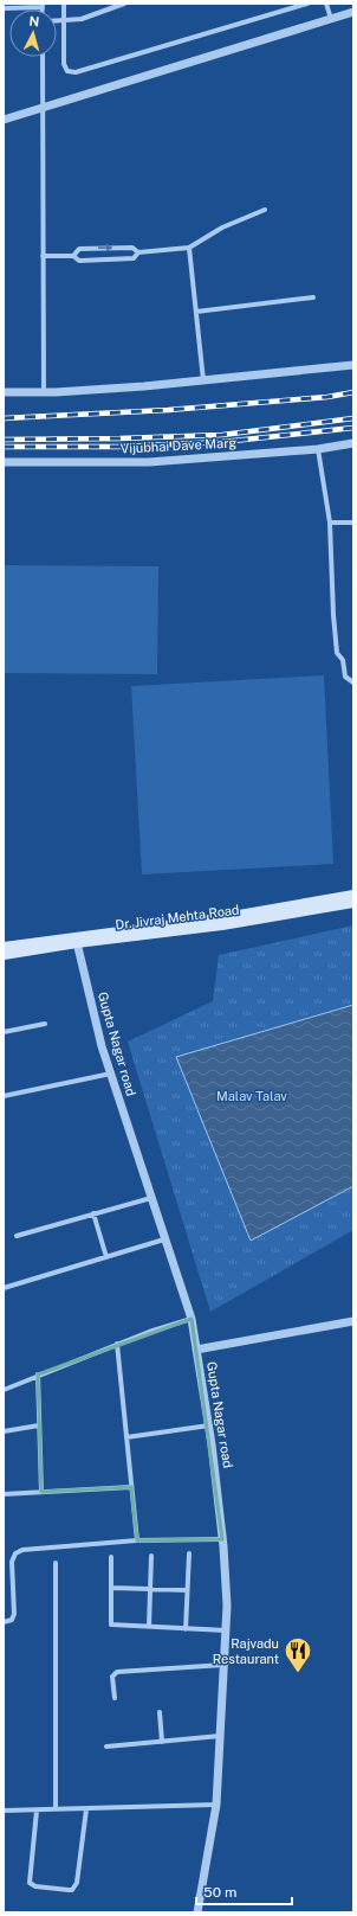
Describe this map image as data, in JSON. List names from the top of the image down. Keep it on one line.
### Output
{"streets":{"main road":["Dr. Jivraj Mehta Road"],"street":["Vijubhai Dave Marg","Gupta Nagar road"]},"crossings":[["Dr. Jivraj Mehta Road","Gupta Nagar road"]],"parks":["Malav Talav"],"places":{"restaurant":["Rajvadu Restaurant"]},"scale_bar":"50 m","north":"top"}
